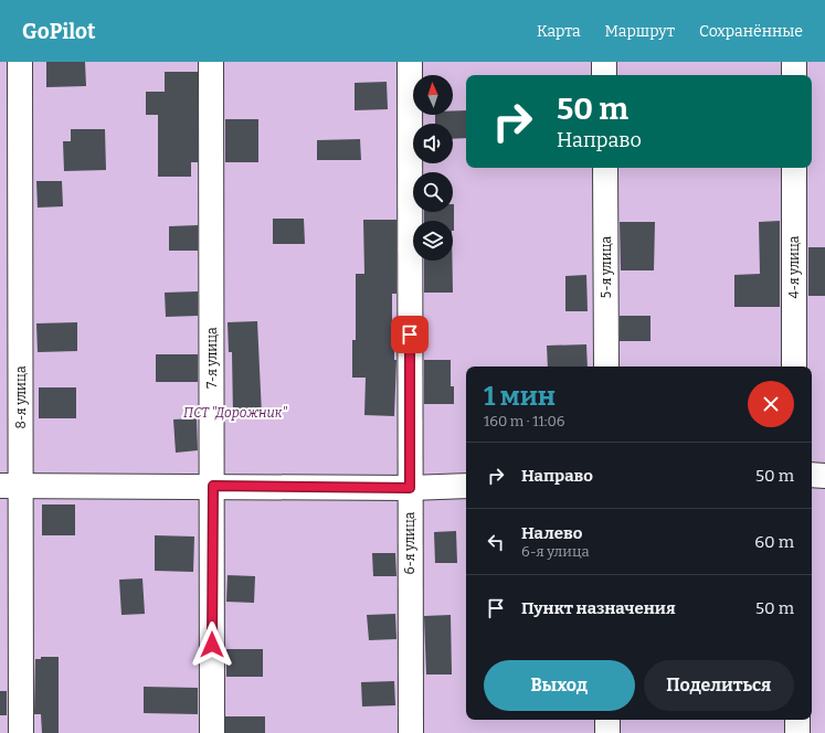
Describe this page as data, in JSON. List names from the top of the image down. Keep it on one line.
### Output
{"streets":{"street":["5-я улица","4-я улица","7-я улица","8-я улица","6-я улица"]},"parks":["ПСТ \"Дорожник\""],"north":"top","page":{"header":"GoPilot","nav":["Карта","Маршрут","Сохранённые"],"turn":["50 m","Направо"],"heading":["1 мин","160 m · 11:06"],"list":[{"name":"Направо","value":"50 m"},{"name":"Налево","note":"6-я улица","value":"60 m"},{"name":"Пункт назначения","value":"50 m"}],"buttons":["Выход","Поделиться"]}}
